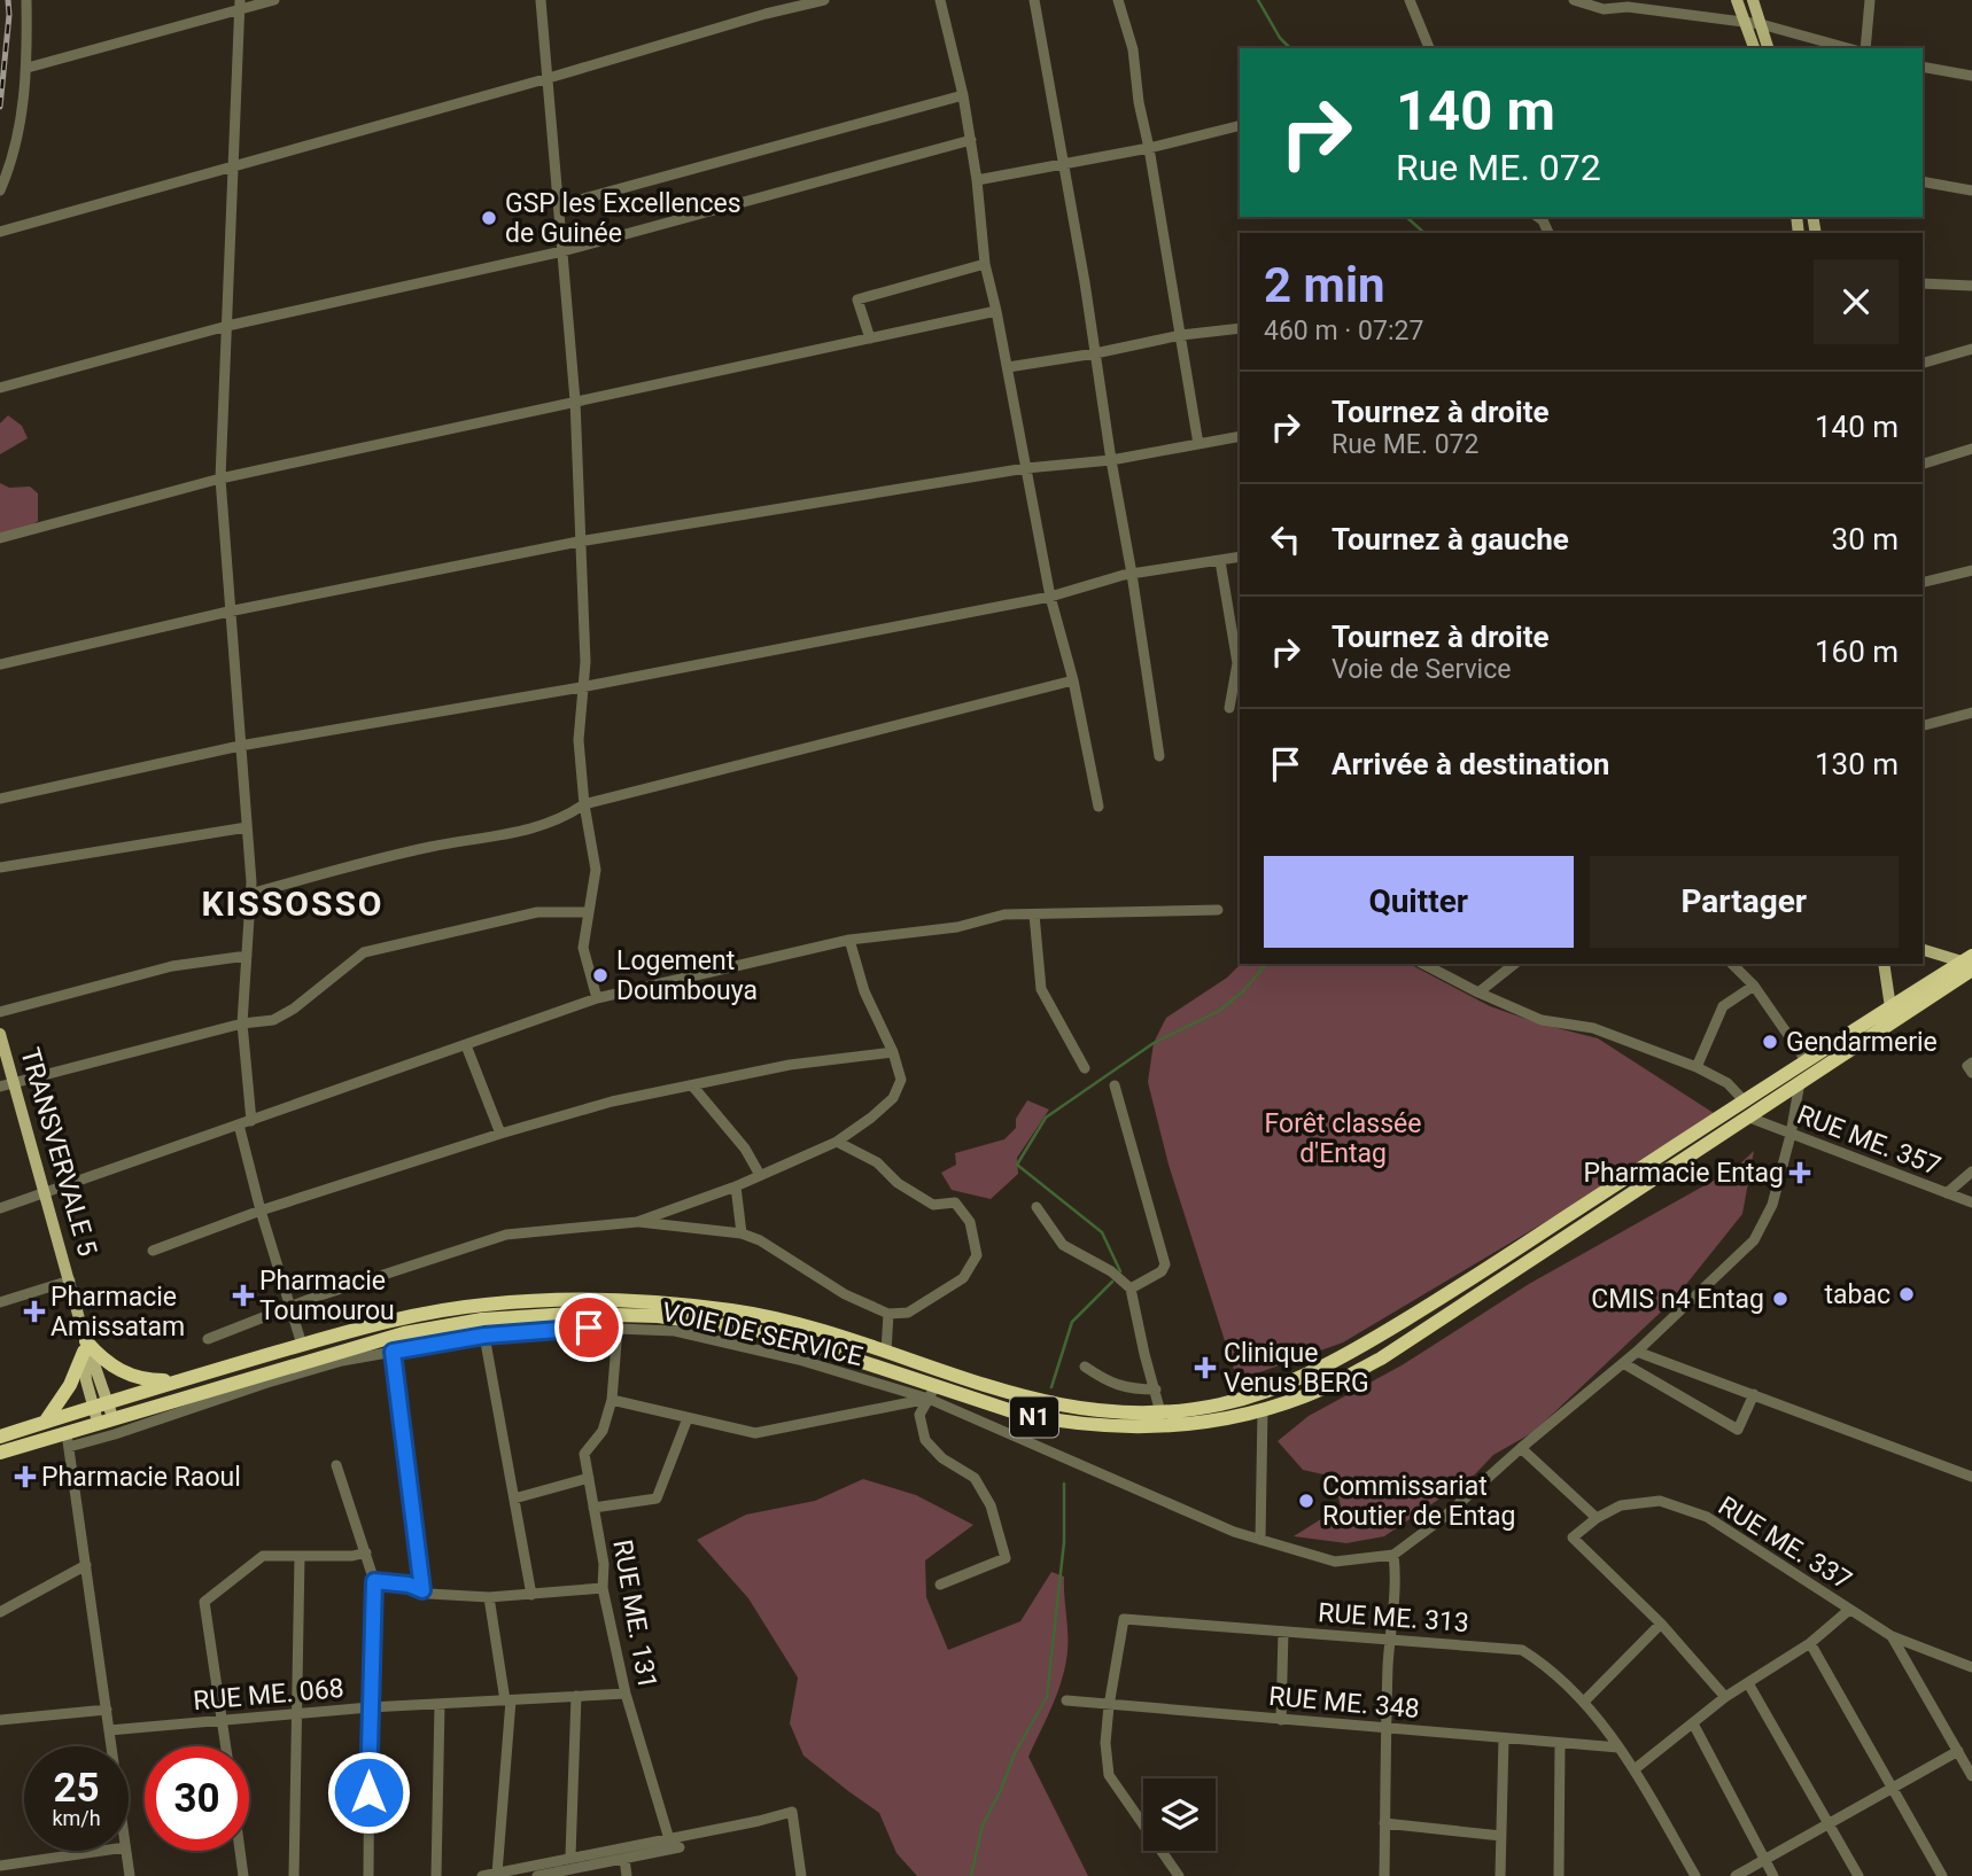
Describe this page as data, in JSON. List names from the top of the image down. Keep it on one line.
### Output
{"streets":{"highway":["N1"],"main road":["TRANSVERVALE 5"],"street":["RUE ME. 357","VOIE DE SERVICE","RUE ME. 337","RUE ME. 131","RUE ME. 313","RUE ME. 068","RUE ME. 348"]},"crossings":[["RUE ME. 357","N1"],["TRANSVERVALE 5","N1"],["VOIE DE SERVICE","N1"],["VOIE DE SERVICE","RUE ME. 131"],["RUE ME. 131","RUE ME. 068"],["RUE ME. 313","RUE ME. 348"]],"districts":["KISSOSSO"],"parks":["Forêt classée d'Entag"],"places":{"other":["GSP les Excellences de Guinée","Logement Doumbouya","Gendarmerie","tabac","CMIS n4 Entag","Commissariat Routier de Entag"],"health":["Pharmacie Entag","Pharmacie Toumourou","Pharmacie Amissatam","Clinique Venus BERG","Pharmacie Raoul"]},"page":{"turn":["140 m","Rue ME. 072"],"heading":["2 min","460 m · 07:27"],"list":[{"name":"Tournez à droite","note":"Rue ME. 072","value":"140 m"},{"name":"Tournez à gauche","value":"30 m"},{"name":"Tournez à droite","note":"Voie de Service","value":"160 m"},{"name":"Arrivée à destination","value":"130 m"}],"buttons":["Quitter","Partager"],"speed":"25 km/h","limit":"30"}}
